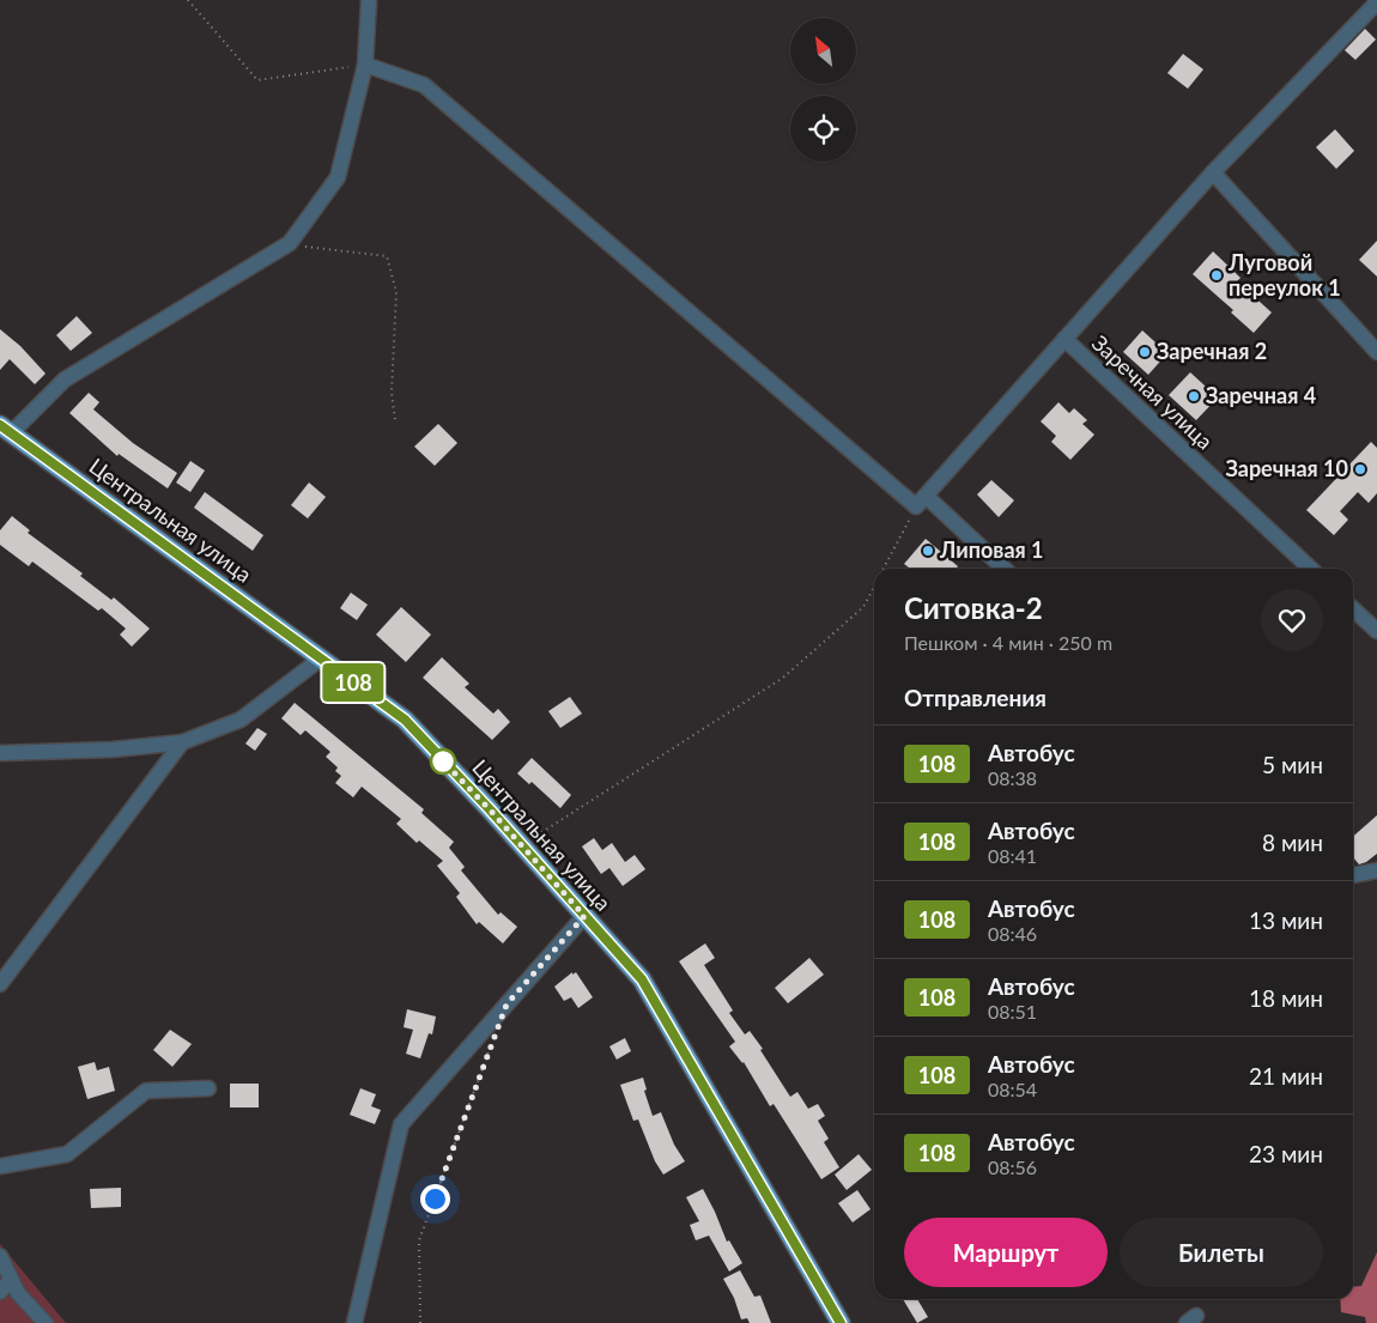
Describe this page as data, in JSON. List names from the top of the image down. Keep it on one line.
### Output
{"streets":{"main road":["Центральная улица"],"street":["Заречная улица"]},"places":["Луговой переулок 1","Заречная 2","Заречная 4","Заречная 10","Липовая 1"],"lines":["bus line 108"],"north":"top left","page":{"on_map":"108","heading":[["Ситовка-2","Пешком · 4 мин · 250 m"],"Отправления"],"list":[{"mark":"108","name":"Автобус","note":"08:38","value":"5 мин"},{"mark":"108","name":"Автобус","note":"08:41","value":"8 мин"},{"mark":"108","name":"Автобус","note":"08:46","value":"13 мин"},{"mark":"108","name":"Автобус","note":"08:51","value":"18 мин"},{"mark":"108","name":"Автобус","note":"08:54","value":"21 мин"},{"mark":"108","name":"Автобус","note":"08:56","value":"23 мин"}],"buttons":["Маршрут","Билеты"]}}
